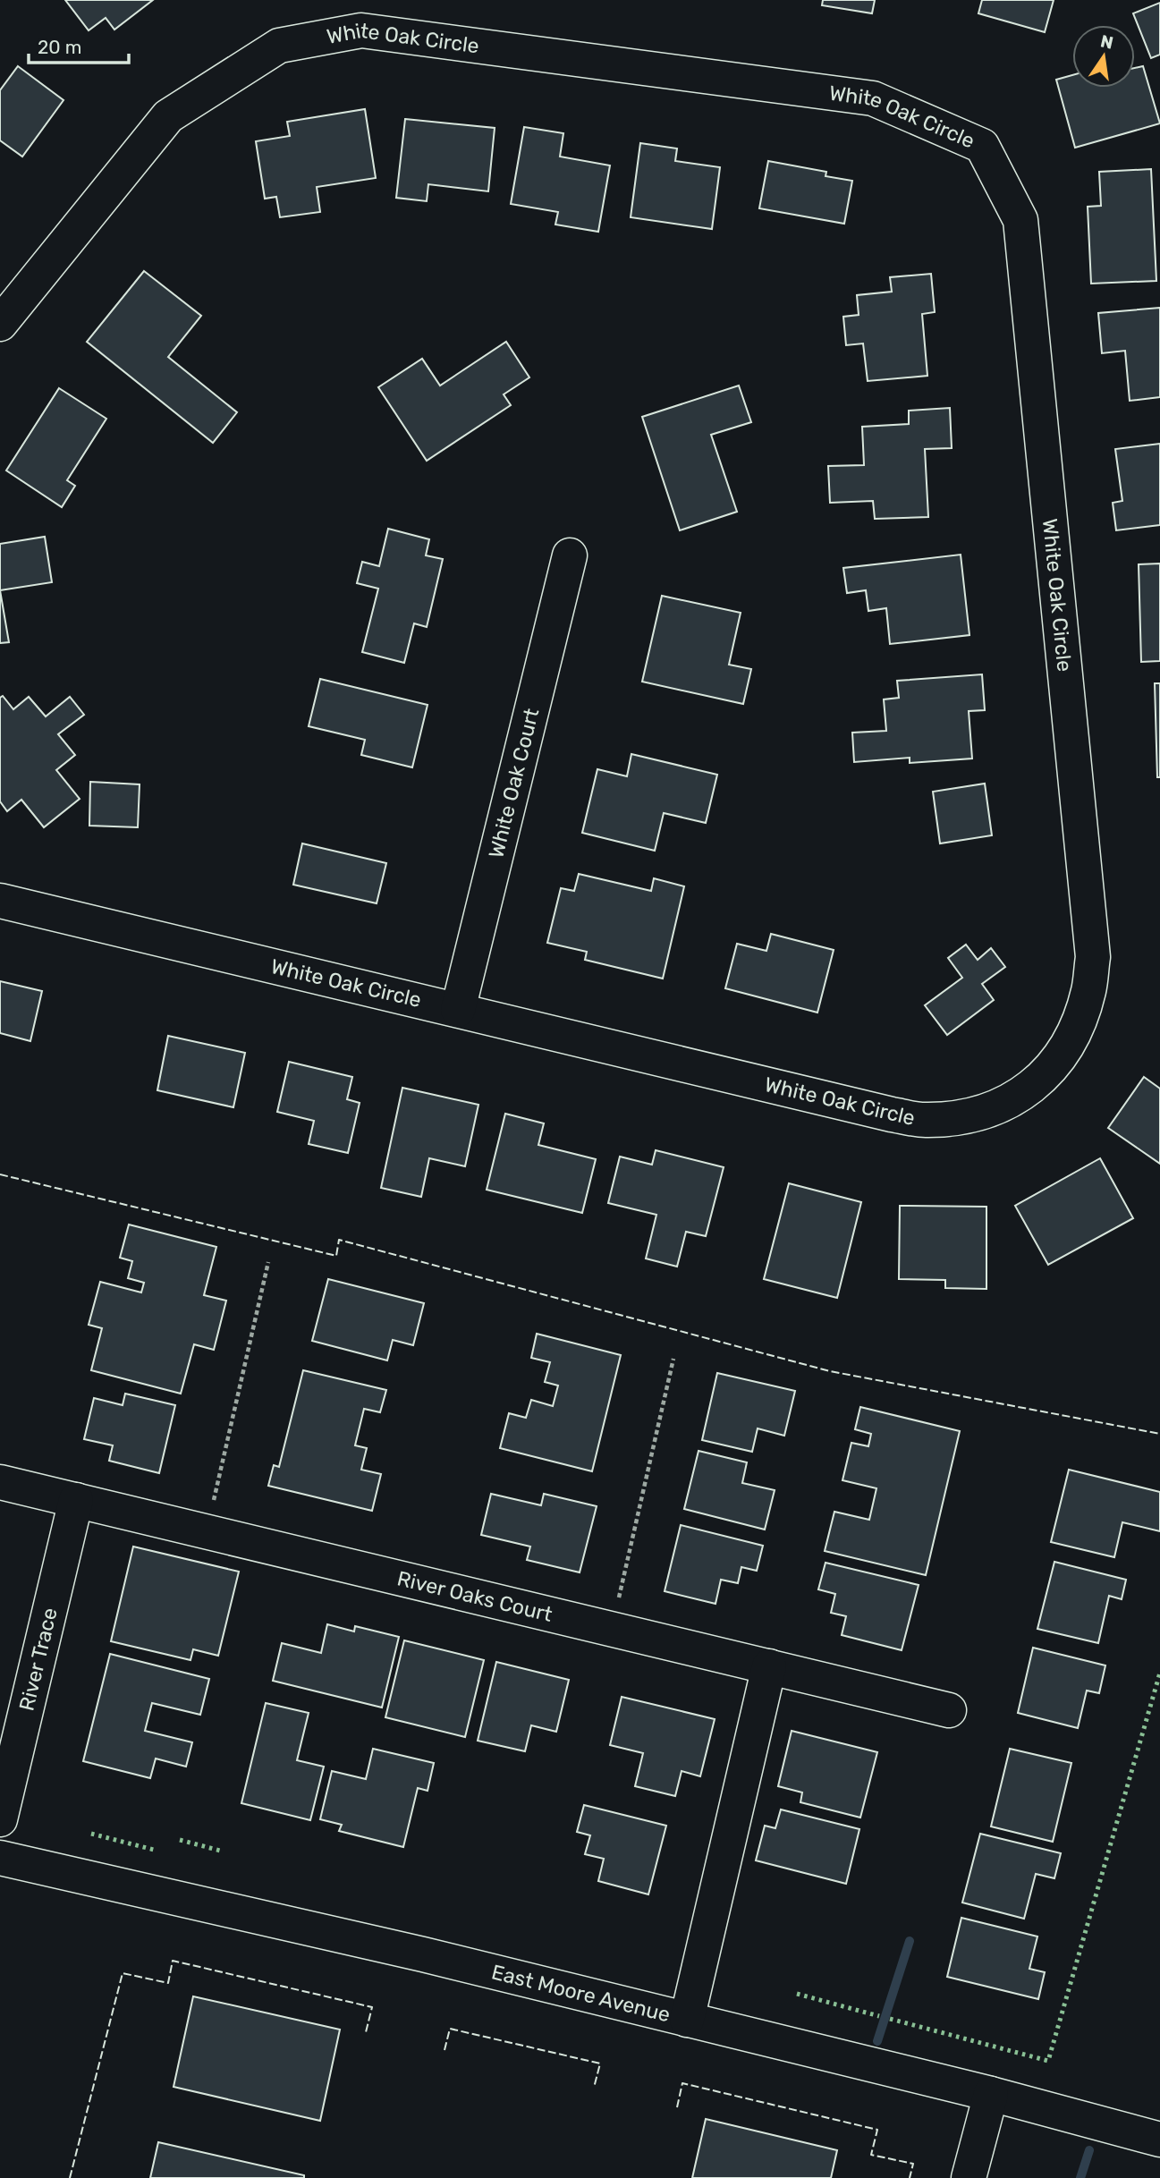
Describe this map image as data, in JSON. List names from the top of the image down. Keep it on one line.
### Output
{"streets":{"street":["White Oak Circle","White Oak Court","River Oaks Court","River Trace","East Moore Avenue"]},"crossings":[["White Oak Circle","White Oak Court"],["River Oaks Court","River Trace"]],"scale_bar":"20 m","north":"top"}
